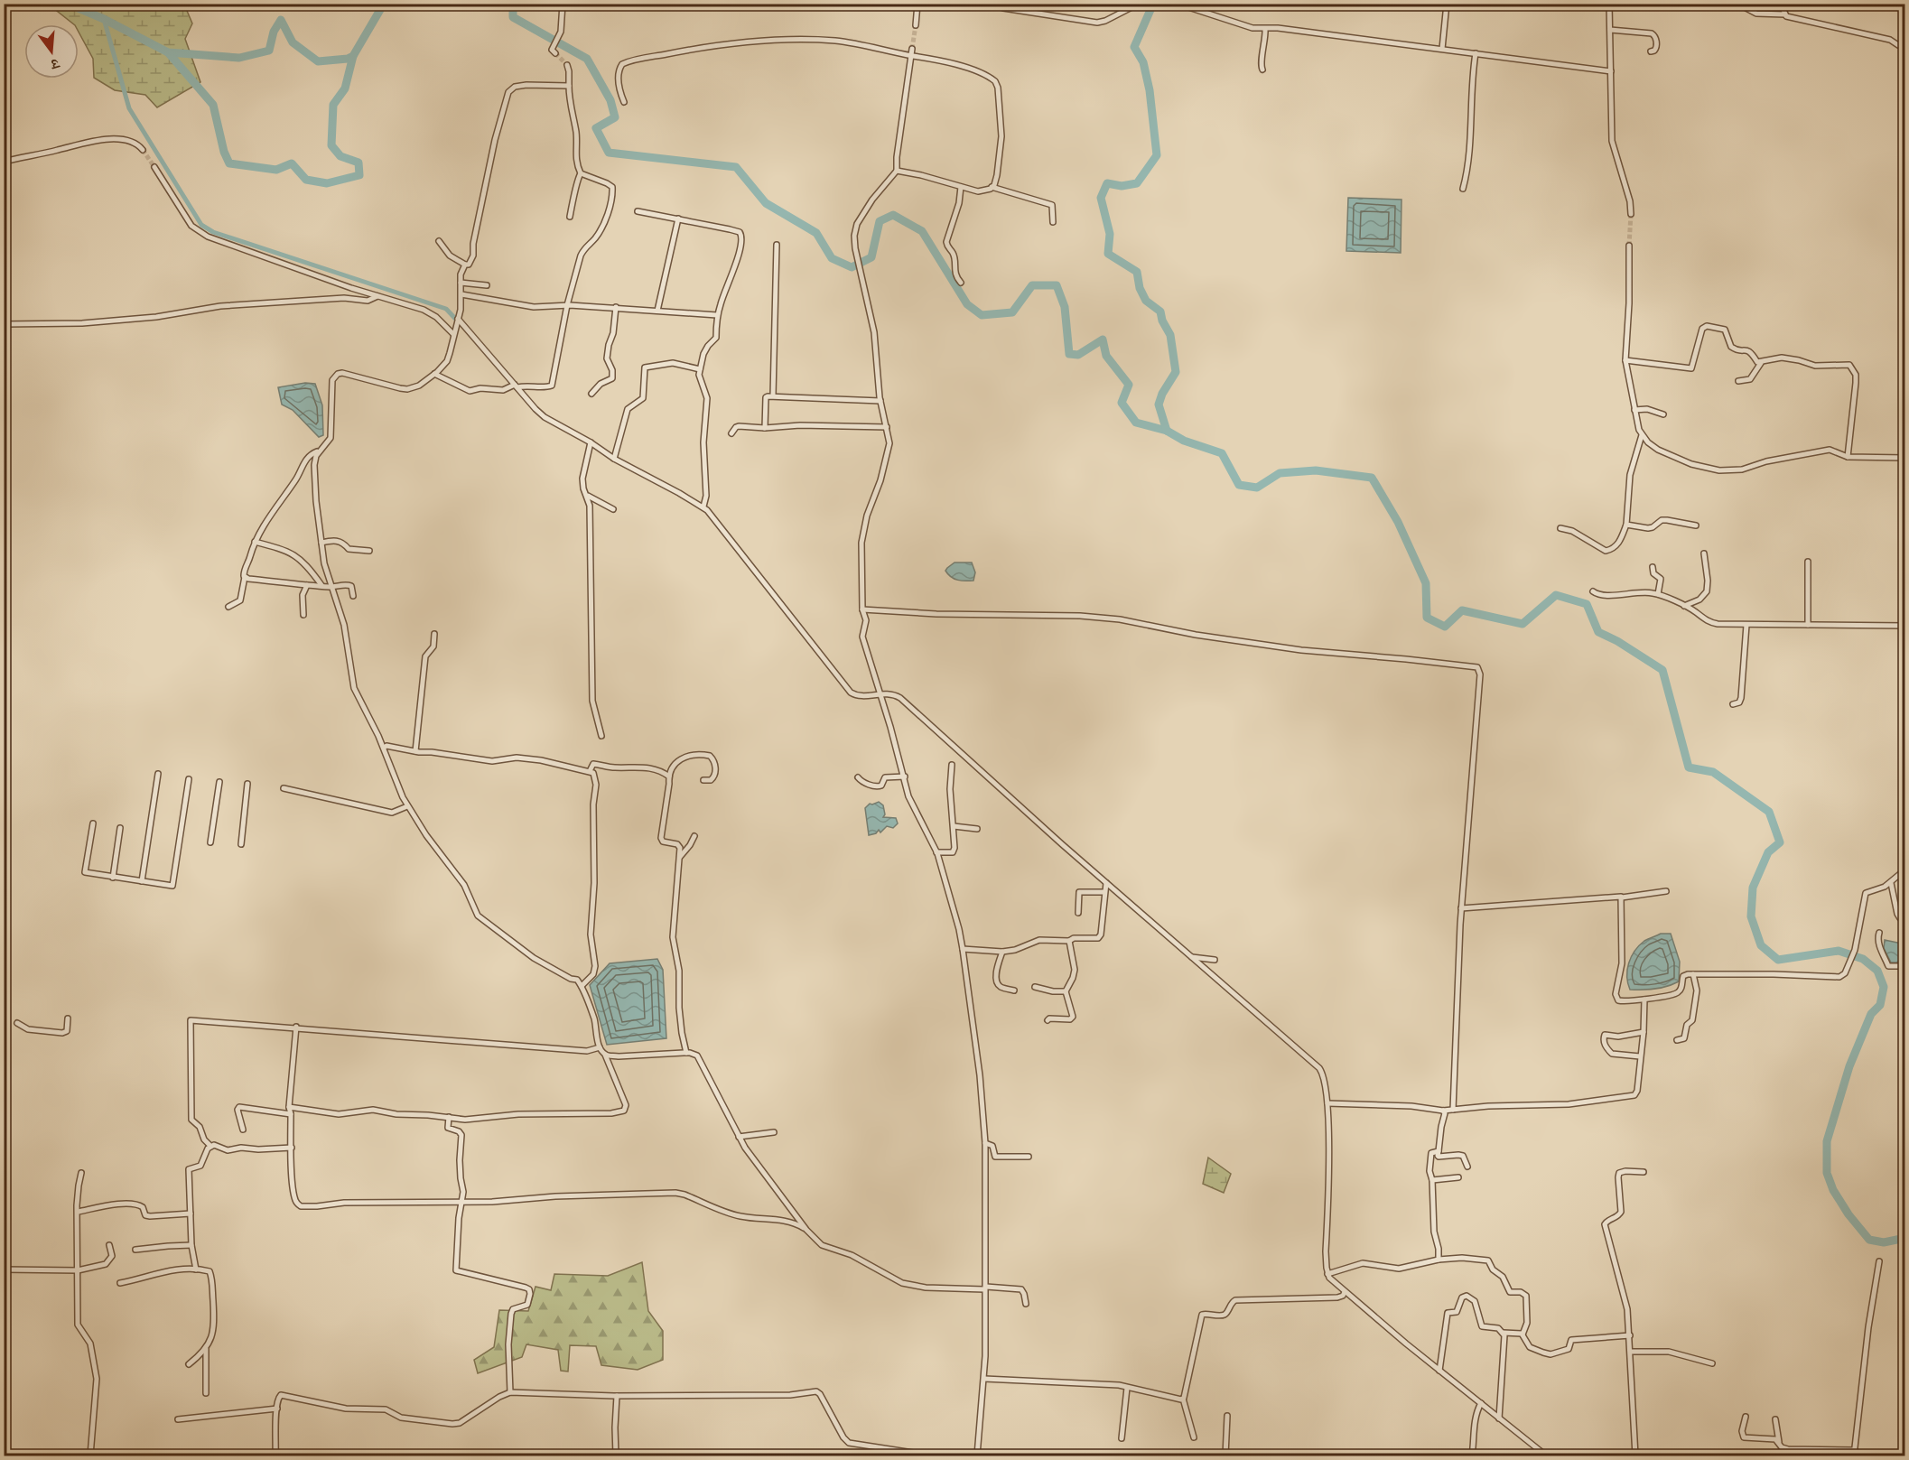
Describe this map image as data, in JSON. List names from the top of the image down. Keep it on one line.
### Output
{"north":"bottom"}
